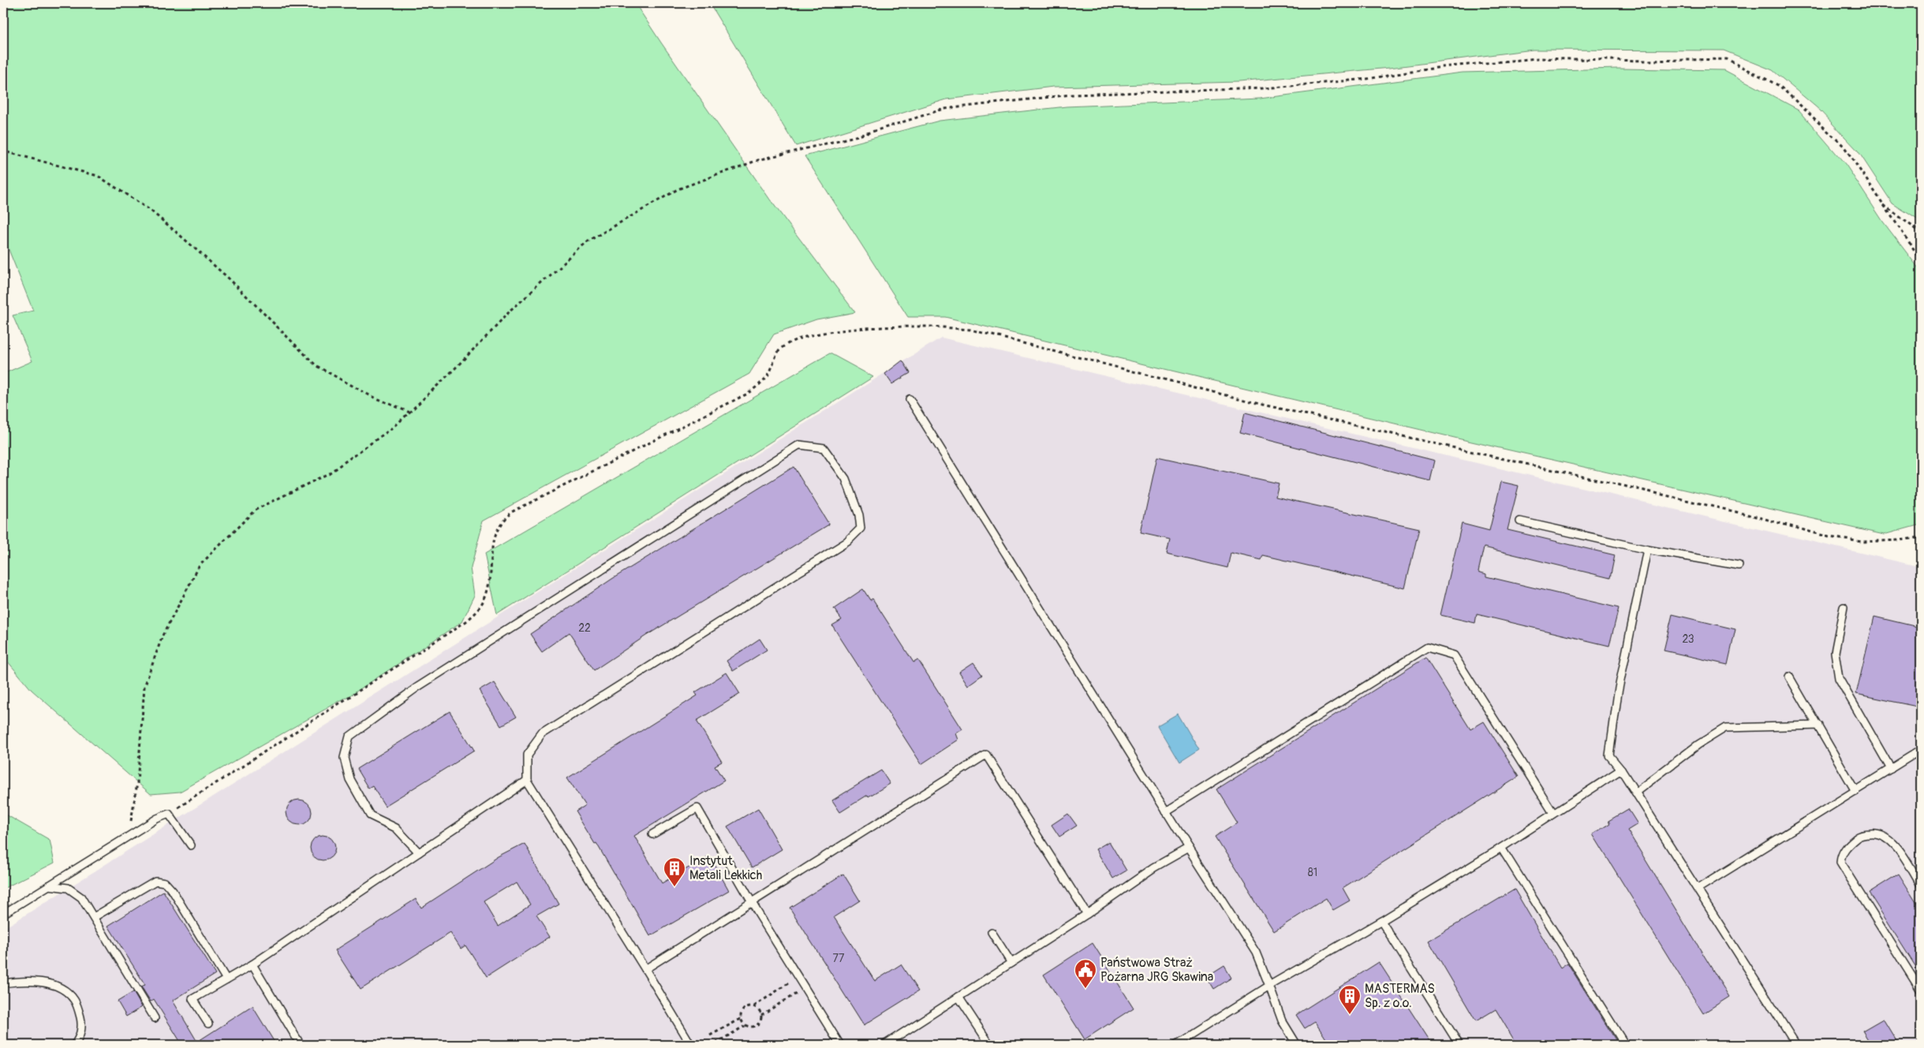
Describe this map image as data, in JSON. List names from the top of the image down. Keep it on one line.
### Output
{"places":{"building":["Instytut Metali Lekkich","MASTERMAS Sp. z o.o."],"public building":["Państwowa Straż Pożarna JRG Skawina"]},"house_numbers":["22","23","81","77"]}
